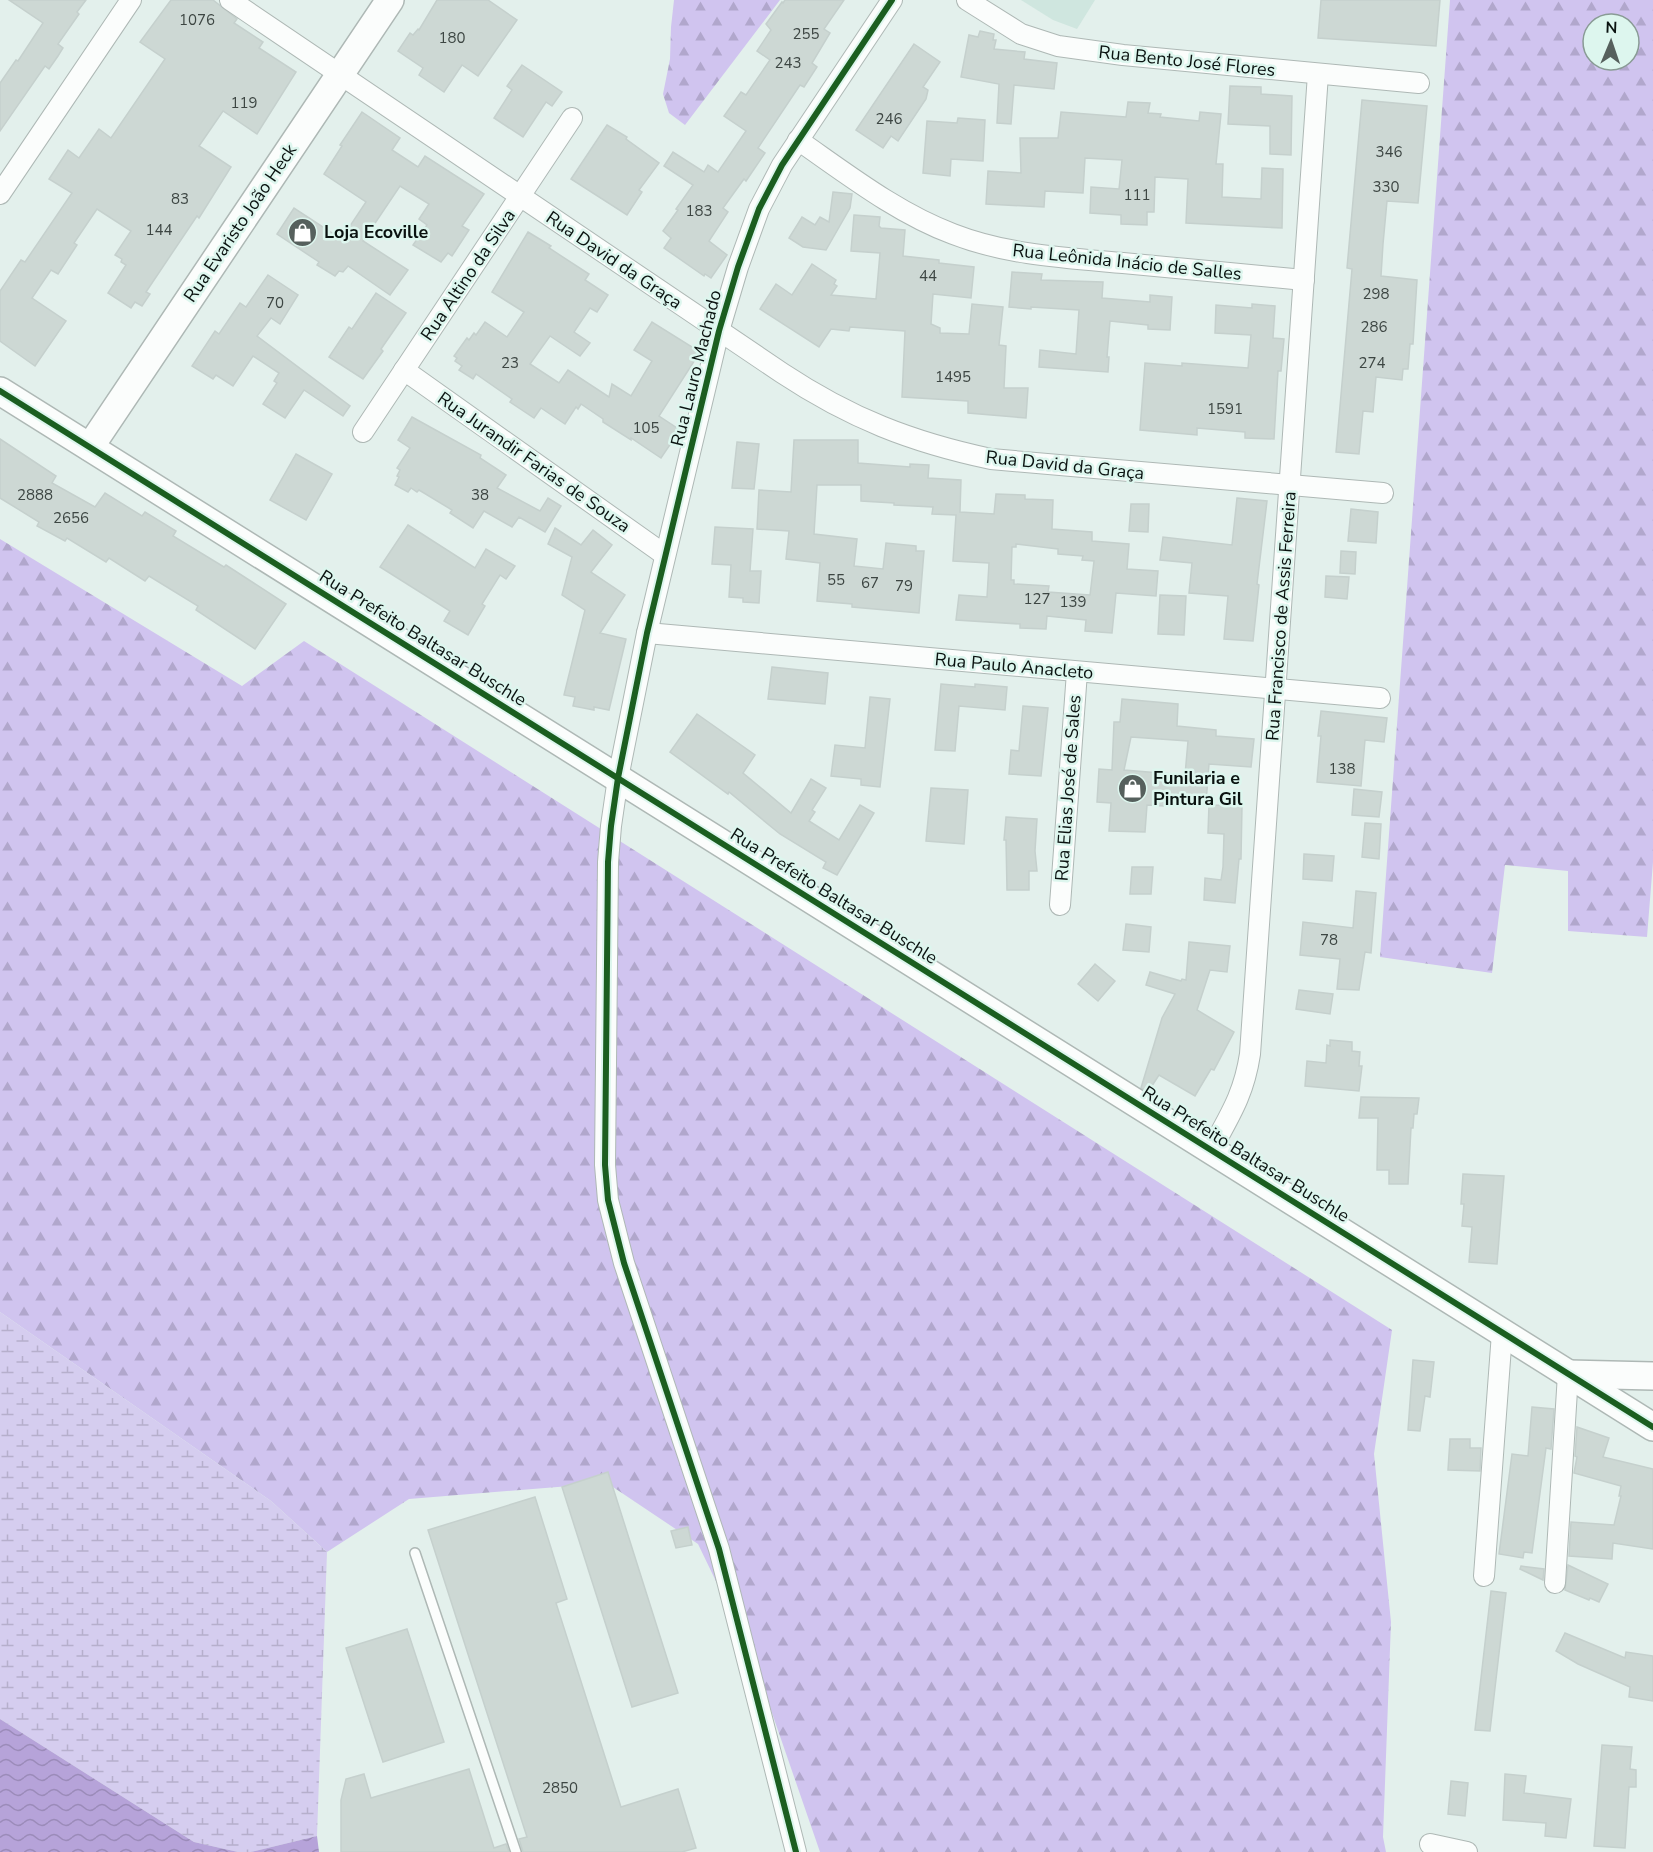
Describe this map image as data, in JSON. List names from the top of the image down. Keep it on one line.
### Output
{"streets":{"main road":["Rua Evaristo João Heck","Rua Prefeito Baltasar Buschle"],"street":["Rua Bento José Flores","Rua David da Graça","Rua Leônida Inácio de Salles","Rua Altino da Silva","Rua Lauro Machado","Rua Jurandir Farias de Souza","Rua Francisco de Assis Ferreira","Rua Paulo Anacleto","Rua Elias José de Sales"]},"crossings":[["Rua Bento José Flores","Rua Francisco de Assis Ferreira"],["Rua Evaristo João Heck","Rua David da Graça"],["Rua Evaristo João Heck","Rua Prefeito Baltasar Buschle"],["Rua David da Graça","Rua Altino da Silva"],["Rua David da Graça","Rua Lauro Machado"],["Rua David da Graça","Rua Francisco de Assis Ferreira"],["Rua Leônida Inácio de Salles","Rua Lauro Machado"],["Rua Leônida Inácio de Salles","Rua Francisco de Assis Ferreira"],["Rua Altino da Silva","Rua Jurandir Farias de Souza"],["Rua Lauro Machado","Rua Jurandir Farias de Souza"],["Rua Lauro Machado","Rua Prefeito Baltasar Buschle"],["Rua Lauro Machado","Rua Paulo Anacleto"],["Rua Francisco de Assis Ferreira","Rua Prefeito Baltasar Buschle"],["Rua Francisco de Assis Ferreira","Rua Paulo Anacleto"],["Rua Paulo Anacleto","Rua Elias José de Sales"]],"places":{"shop":["Loja Ecoville","Funilaria e Pintura Gil"]},"house_numbers":["1076","255","180","243","119","246","346","330","111","83","183","144","44","298","70","286","23","274","1495","1591","105","2888","38","2656","55","67","79","127","139","138","78","2850"],"north":"top"}
